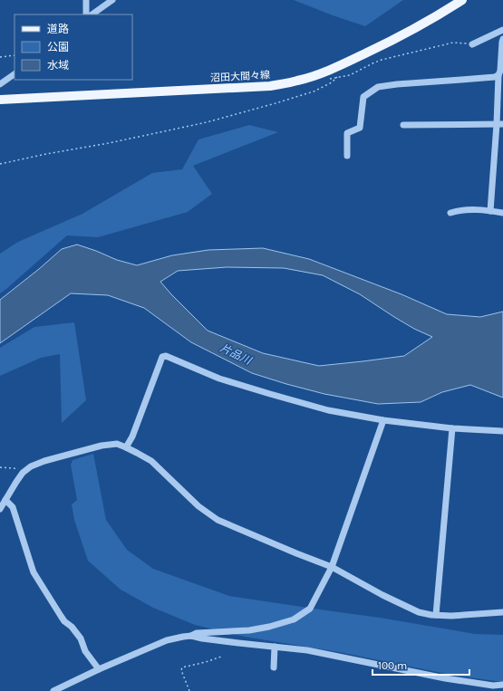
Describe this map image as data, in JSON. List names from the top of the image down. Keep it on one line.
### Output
{"streets":{"main road":["沼田大間々線"]},"water":["片品川"],"legend":["道路","公園","水域"],"scale_bar":"100 m"}
